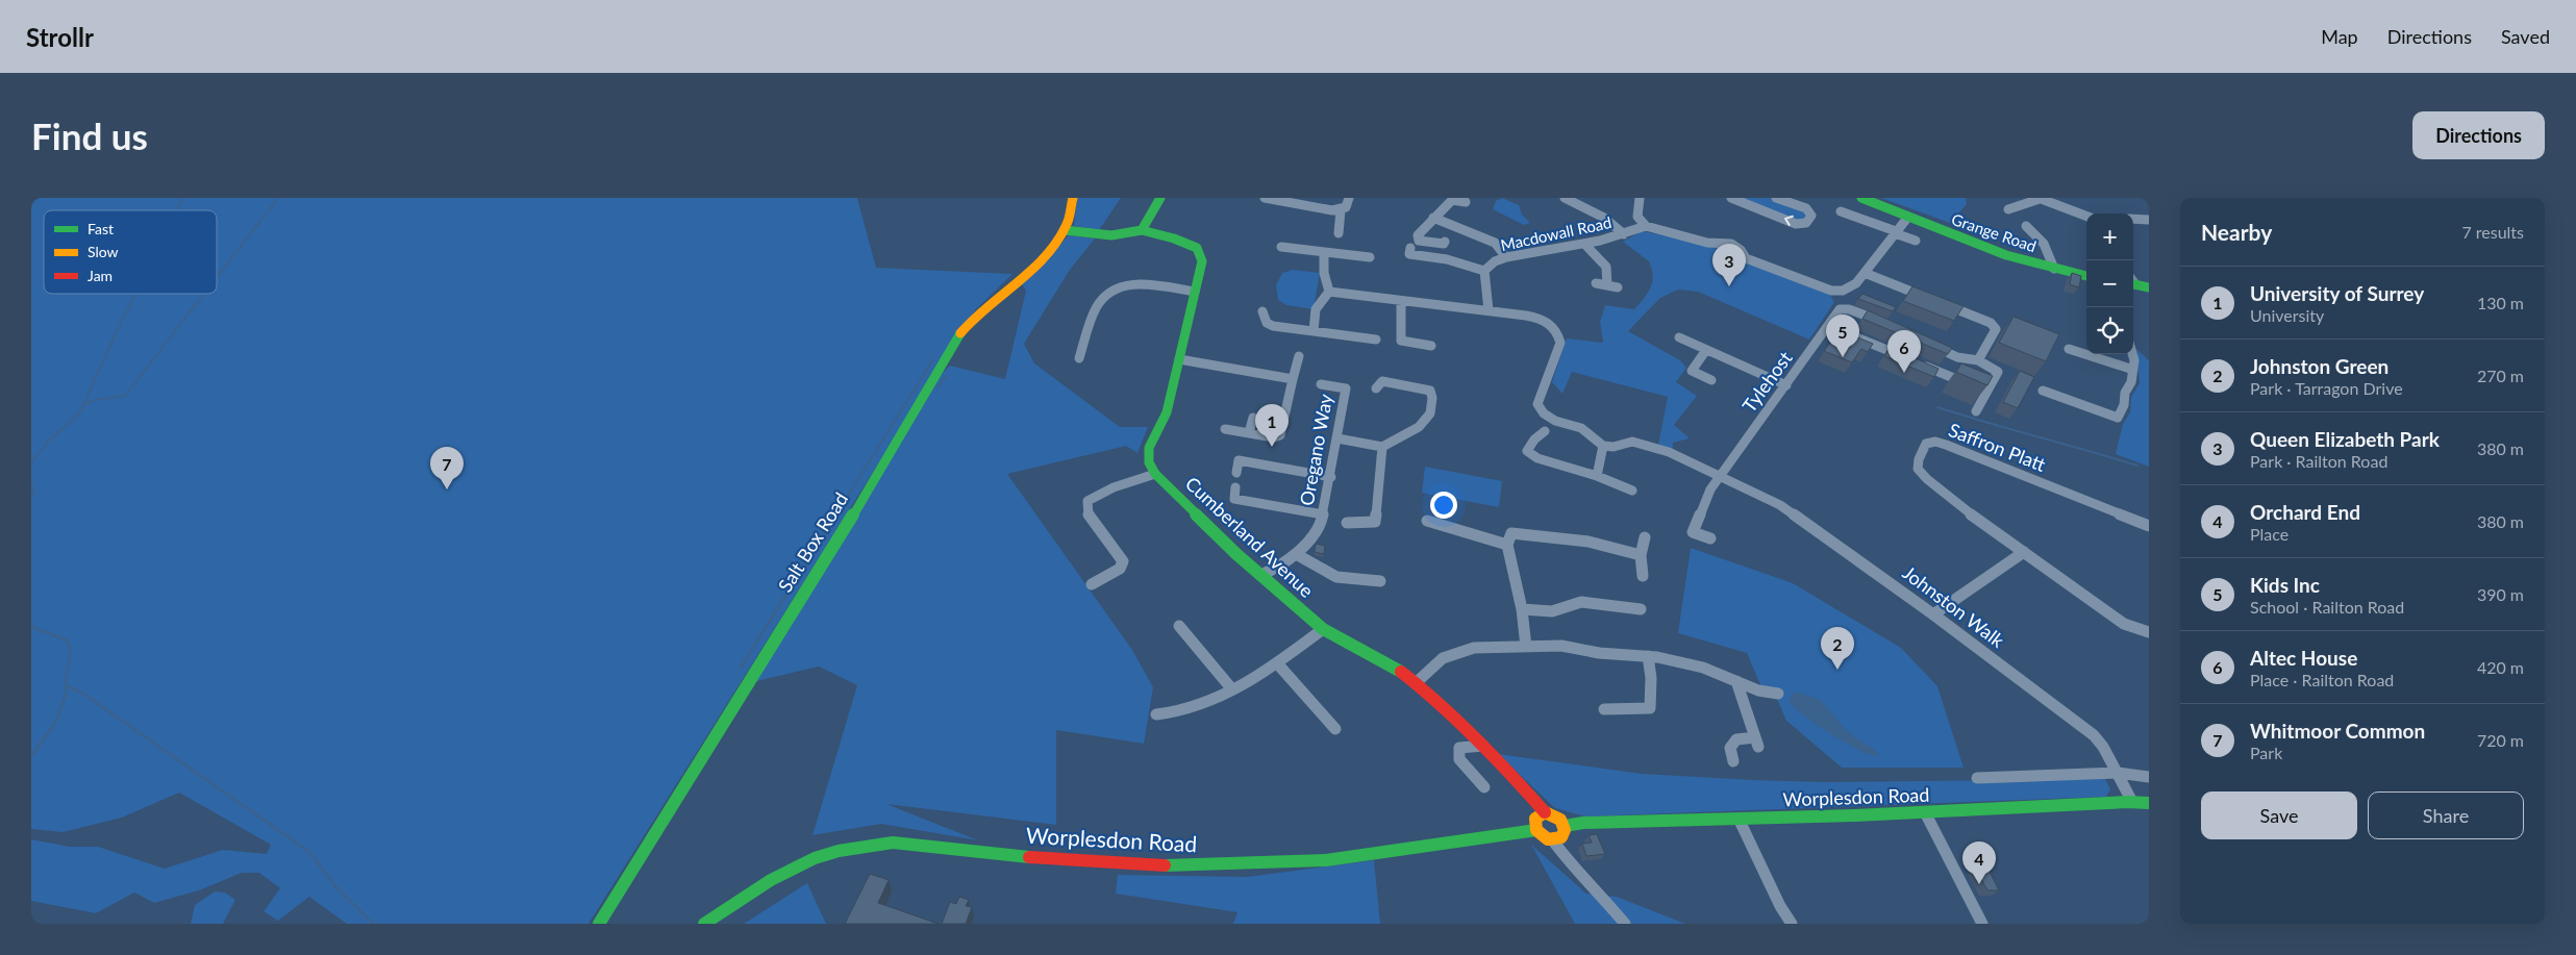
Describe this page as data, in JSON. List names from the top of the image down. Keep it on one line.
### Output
{"streets":{"street":["Grange Road","Macdowall Road","Tylehost","Saffron Platt","Oregano Way","Cumberland Avenue","Salt Box Road","Johnston Walk","Worplesdon Road"]},"crossings":[["Tylehost","Johnston Walk"],["Oregano Way","Cumberland Avenue"],["Cumberland Avenue","Worplesdon Road"],["Johnston Walk","Worplesdon Road"]],"legend":["Fast","Slow","Jam"],"page":{"header":"Strollr","nav":["Map","Directions","Saved"],"buttons":["Directions",["Save","Share"]],"title":"Find us","heading":["Nearby","7 results"],"map_buttons":["+","−"],"pins":["3","5","6","1","7","2","4"],"list":[{"mark":"1","name":"University of Surrey","note":"University","value":"130 m"},{"mark":"2","name":"Johnston Green","note":"Park · Tarragon Drive","value":"270 m"},{"mark":"3","name":"Queen Elizabeth Park","note":"Park · Railton Road","value":"380 m"},{"mark":"4","name":"Orchard End","note":"Place","value":"380 m"},{"mark":"5","name":"Kids Inc","note":"School · Railton Road","value":"390 m"},{"mark":"6","name":"Altec House","note":"Place · Railton Road","value":"420 m"},{"mark":"7","name":"Whitmoor Common","note":"Park","value":"720 m"}]}}
